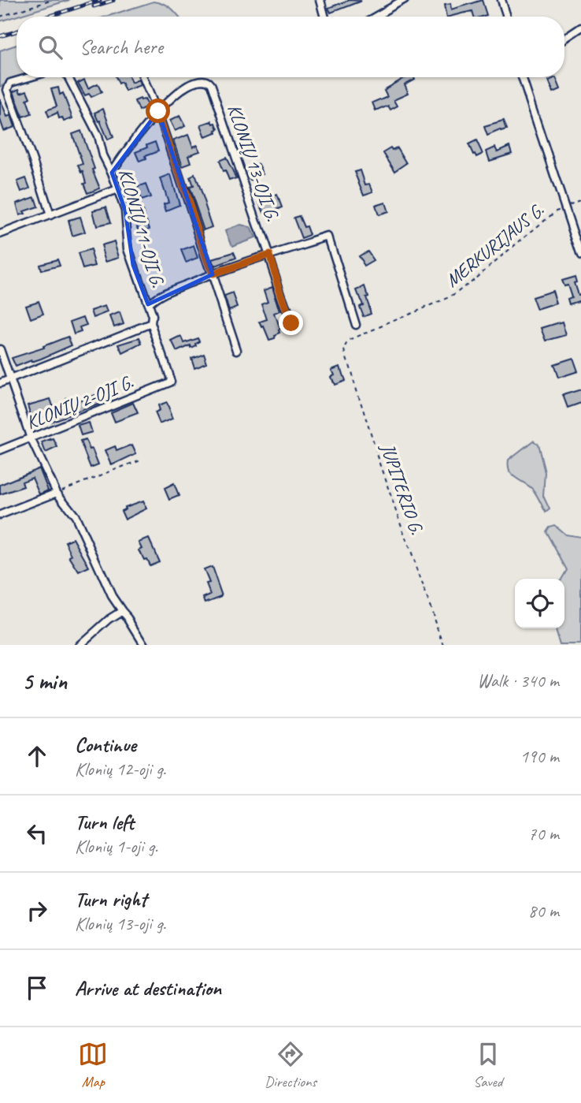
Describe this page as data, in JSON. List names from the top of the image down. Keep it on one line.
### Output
{"streets":{"street":["KLONIŲ 13-OJI G.","KLONIŲ 11-OJI G.","KLONIŲ 2-OJI G."],"path":["MERKURIJAUS G.","JUPITERIO G."]},"crossings":[["KLONIŲ 13-OJI G.","KLONIŲ 11-OJI G."],["KLONIŲ 11-OJI G.","KLONIŲ 2-OJI G."],["MERKURIJAUS G.","JUPITERIO G."]],"page":{"search":"Search here","heading":["5 min","Walk · 340 m"],"list":[["Continue","Klonių 12-oji g.","190 m"],["Turn left","Klonių 1-oji g.","70 m"],["Turn right","Klonių 13-oji g.","80 m"],"Arrive at destination"],"nav":["Map","Directions","Saved"]}}
